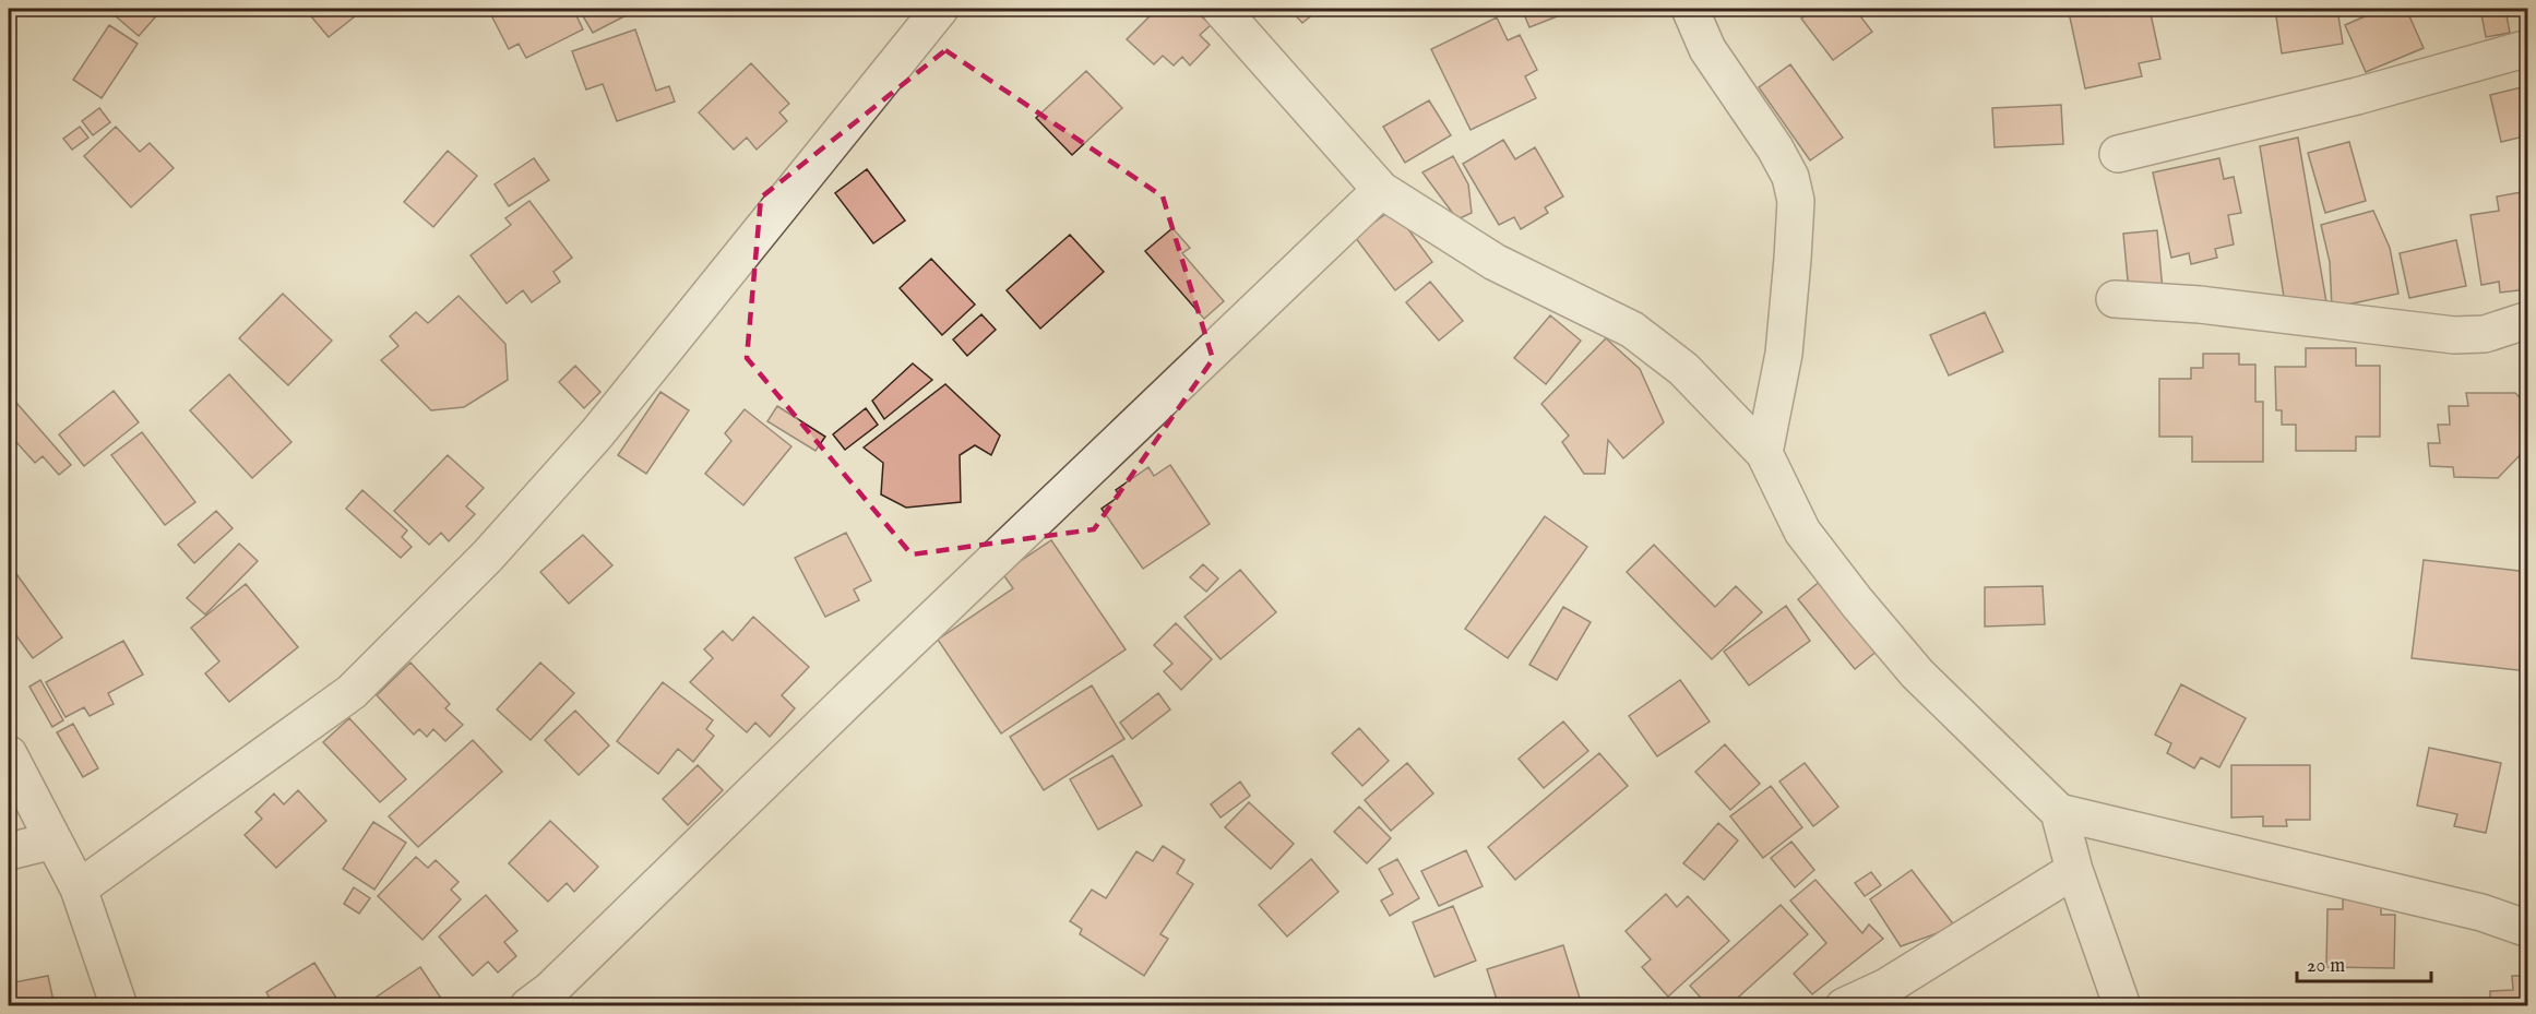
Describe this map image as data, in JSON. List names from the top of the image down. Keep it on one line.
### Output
{"scale_bar":"20 m"}
